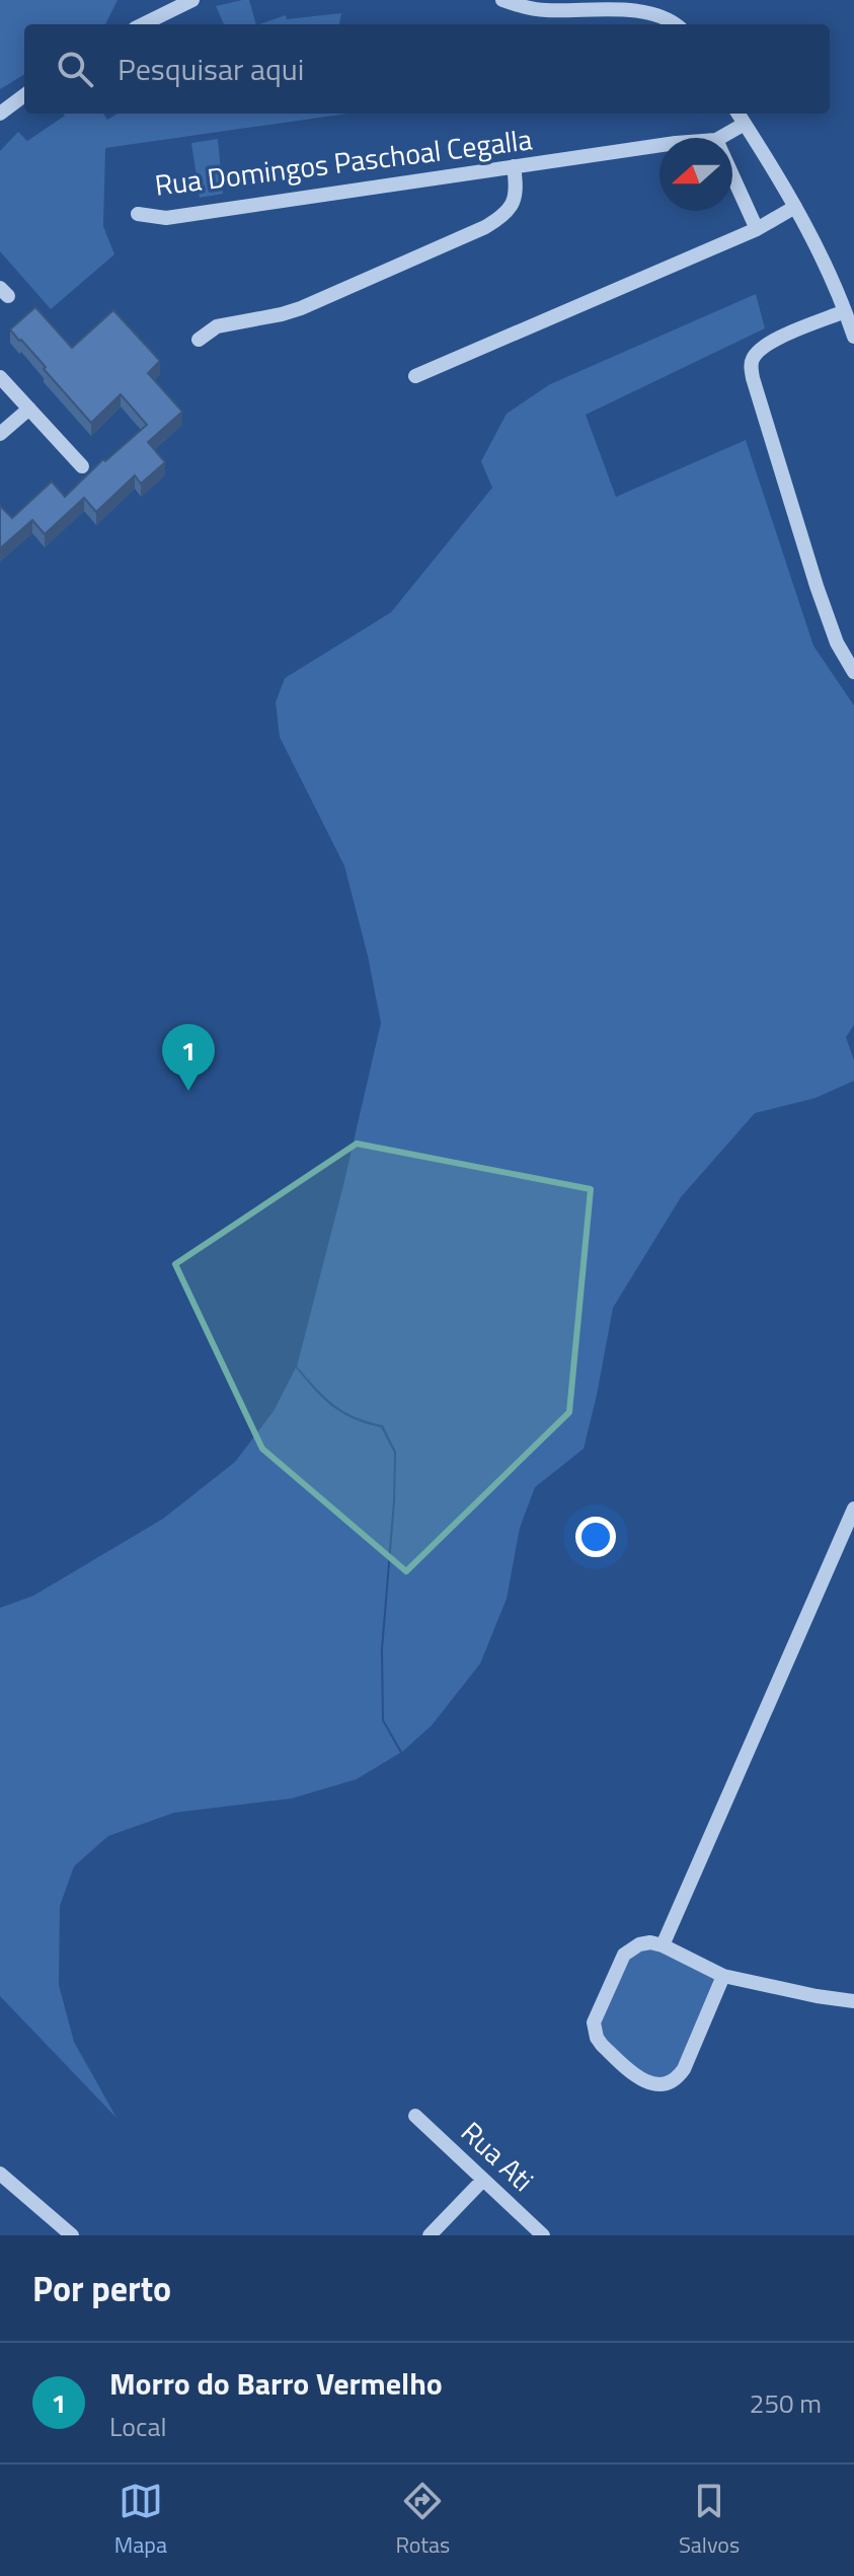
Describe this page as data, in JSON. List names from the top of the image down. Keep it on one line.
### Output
{"streets":{"street":["Rua Domingos Paschoal Cegalla","Rua Ati"]},"north":"left","page":{"search":"Pesquisar aqui","pins":"1","heading":"Por perto","list":[{"mark":"1","name":"Morro do Barro Vermelho","note":"Local","value":"250 m"}],"nav":["Mapa","Rotas","Salvos"]}}
